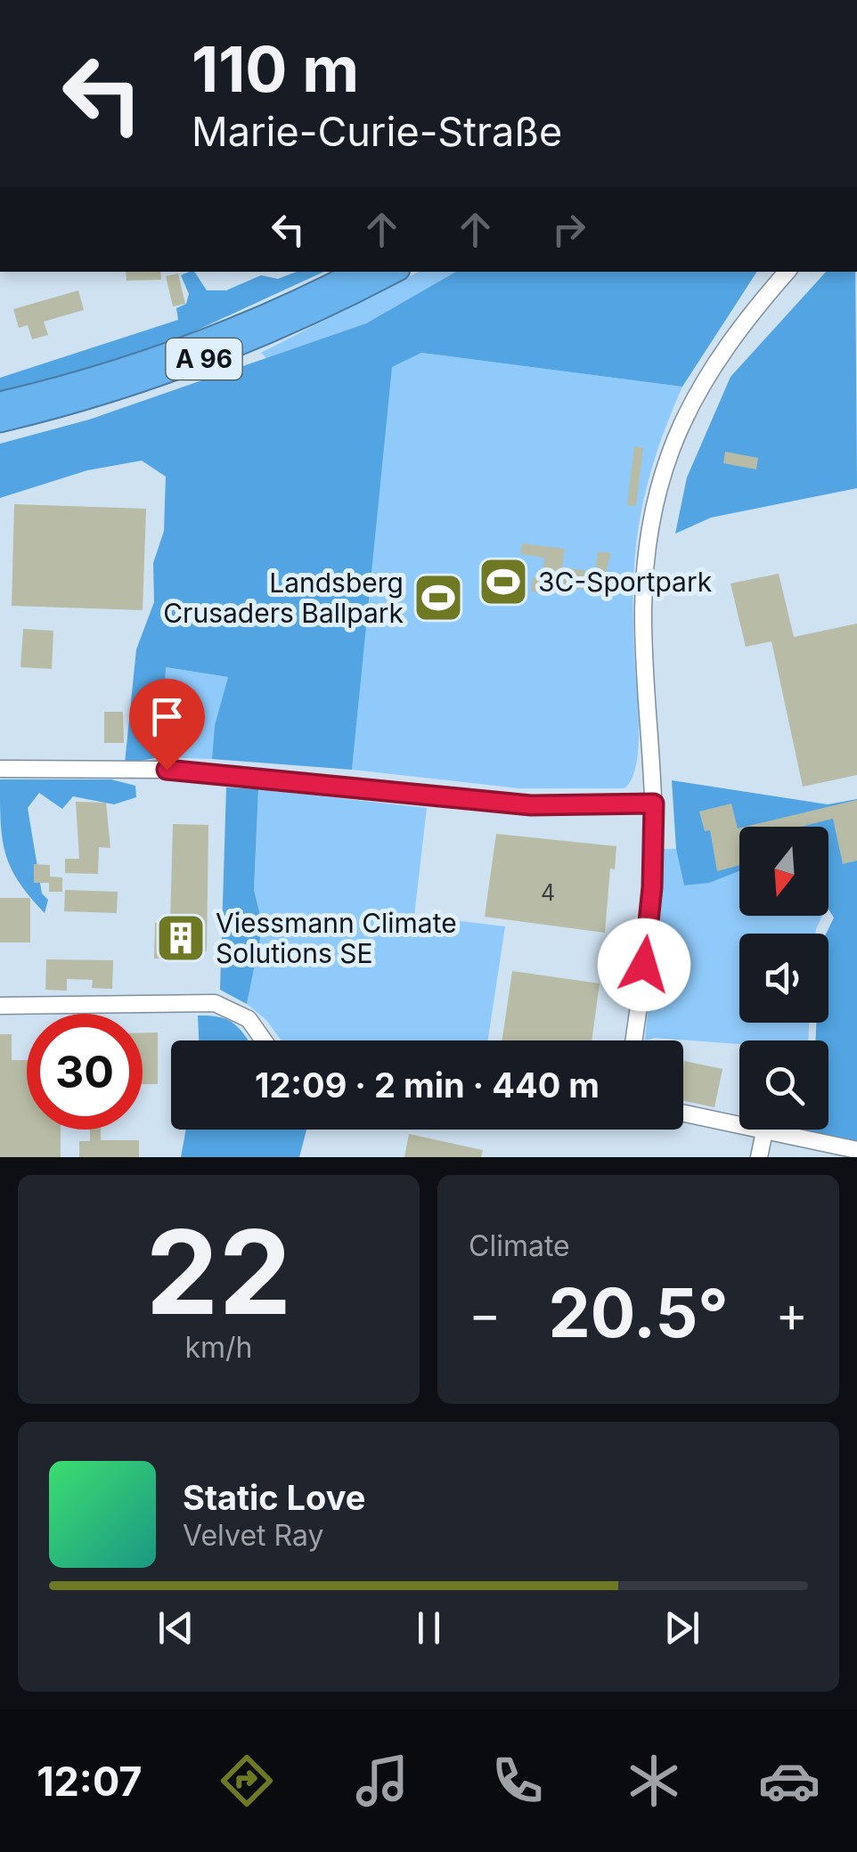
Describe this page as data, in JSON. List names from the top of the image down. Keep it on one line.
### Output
{"streets":{"highway":["A 96"]},"places":{"sports":["3C-Sportpark","Landsberg Crusaders Ballpark"],"building":["Viessmann Climate Solutions SE"]},"house_numbers":["4"],"north":"bottom","page":{"turn":["110 m","Marie-Curie-Straße"],"limit":"30","trip":"12:09 · 2 min · 440 m","tile":[["22","km/h"],"Climate"],"heat":["−","20.5°","+"],"song":["Static Love","Velvet Ray"],"tabs":"12:07"}}
